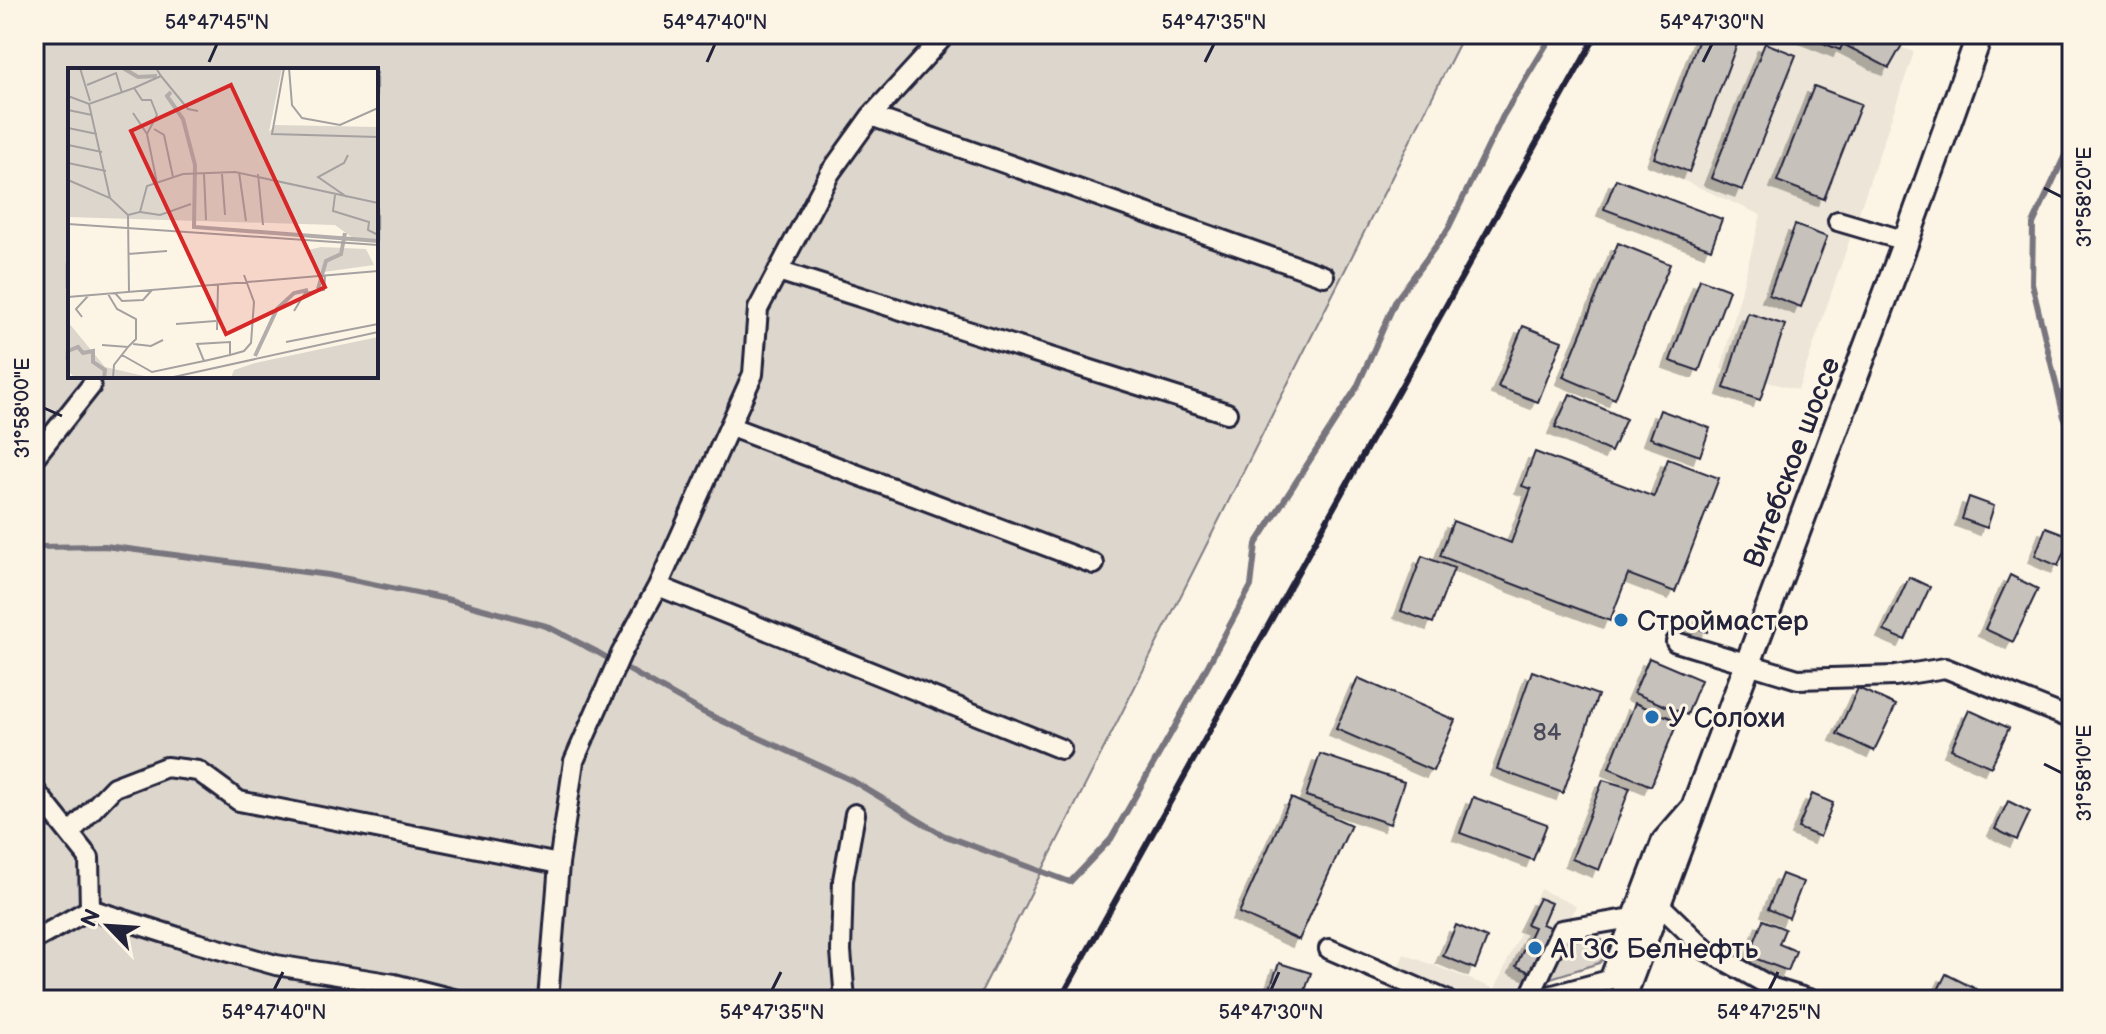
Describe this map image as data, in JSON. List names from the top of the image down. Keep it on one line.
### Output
{"streets":{"main road":["Витебское шоссе"]},"places":["Строймастер","У Солохи","АГЗС Белнефть"],"house_numbers":["84"],"north":"top left","coordinates":["54°47'45\"N","54°47'40\"N","54°47'35\"N","54°47'30\"N","31°58'20\"E","31°58'00\"E","31°58'10\"E","54°47'25\"N"]}
